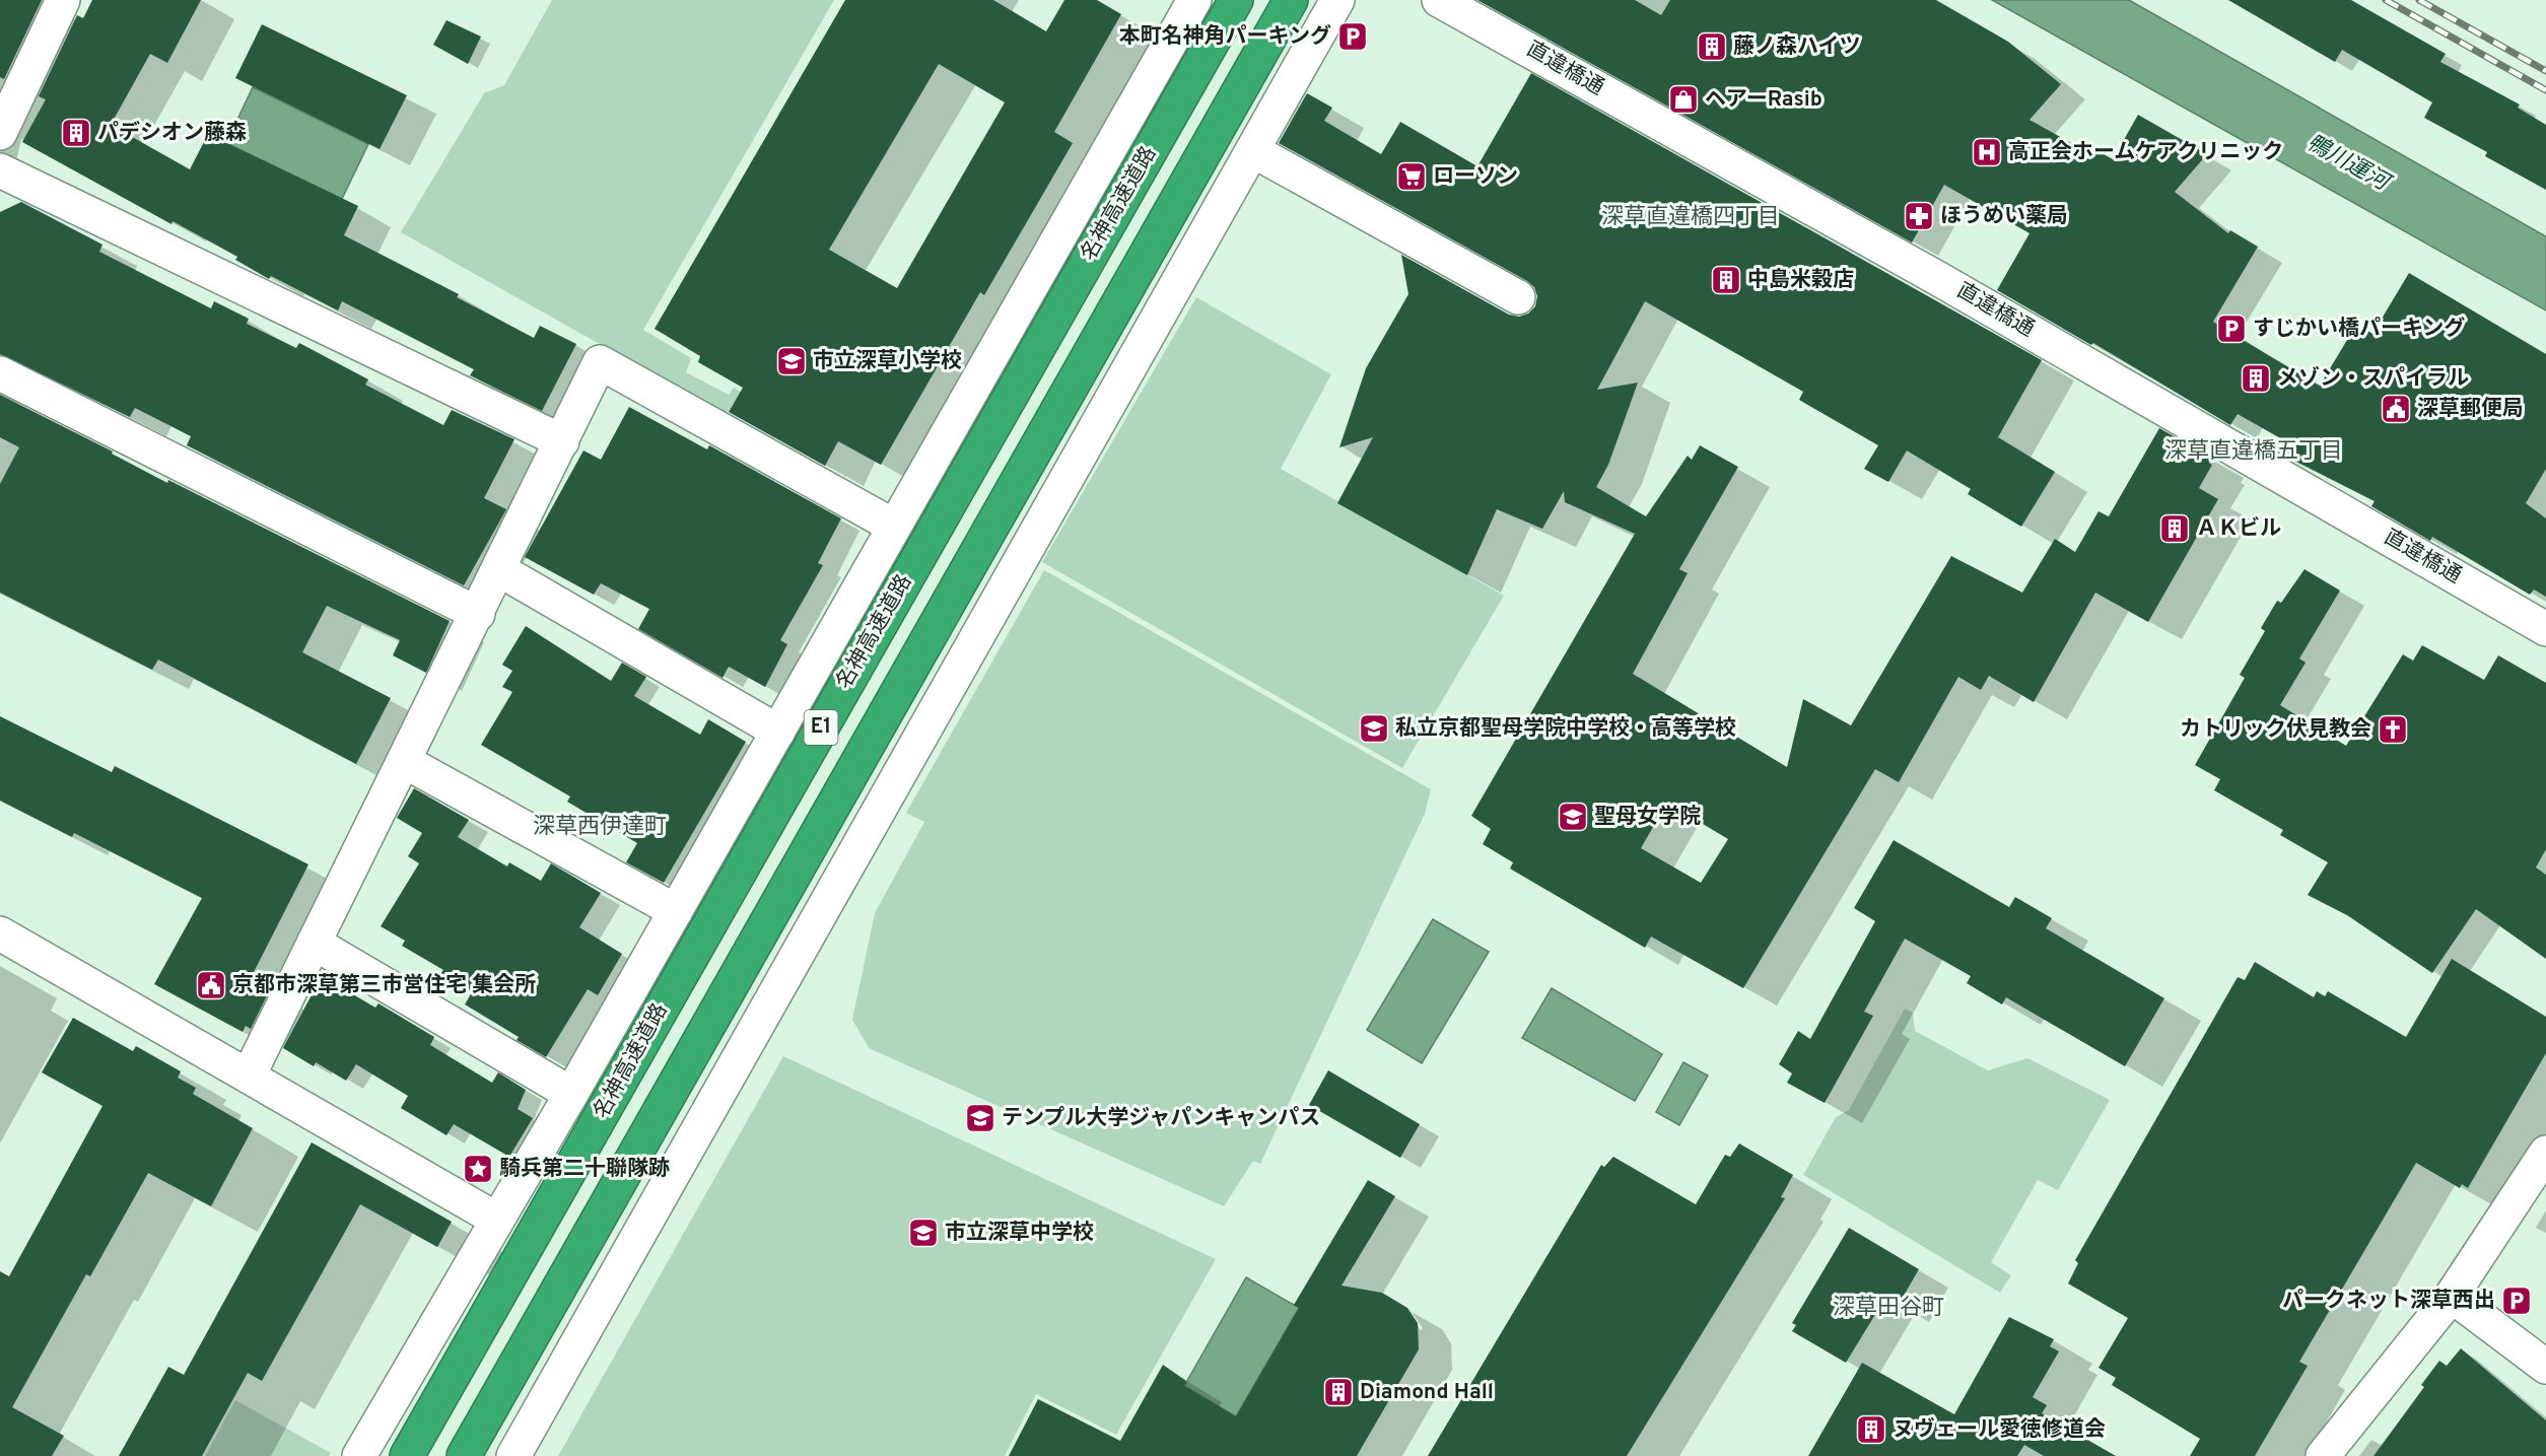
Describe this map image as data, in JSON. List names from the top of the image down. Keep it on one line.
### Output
{"streets":{"highway":["名神高速道路","E1"],"street":["直違橋通"]},"districts":["深草直違橋四丁目","深草直違橋五丁目","深草西伊達町","深草田谷町"],"water":["鴨川運河"],"places":{"parking":["本町名神角パーキング","すじかい橋パーキング","パークネット深草西出"],"building":["藤ノ森ハイツ","パデシオン藤森","中島米穀店","メゾン・スパイラル","ＡＫビル","Diamond Hall","ヌヴェール愛徳修道会"],"shop":["ヘアーRasib"],"hospital":["高正会ホームケアクリニック"],"supermarket":["ローソン"],"pharmacy":["ほうめい薬局"],"school or university":["市立深草小学校","私立京都聖母学院中学校・高等学校","聖母女学院","テンプル大学ジャパンキャンパス","市立深草中学校"],"public building":["深草郵便局","京都市深草第三市営住宅 集会所"],"church":["カトリック伏見教会"],"place":["騎兵第二十聯隊跡"]}}
